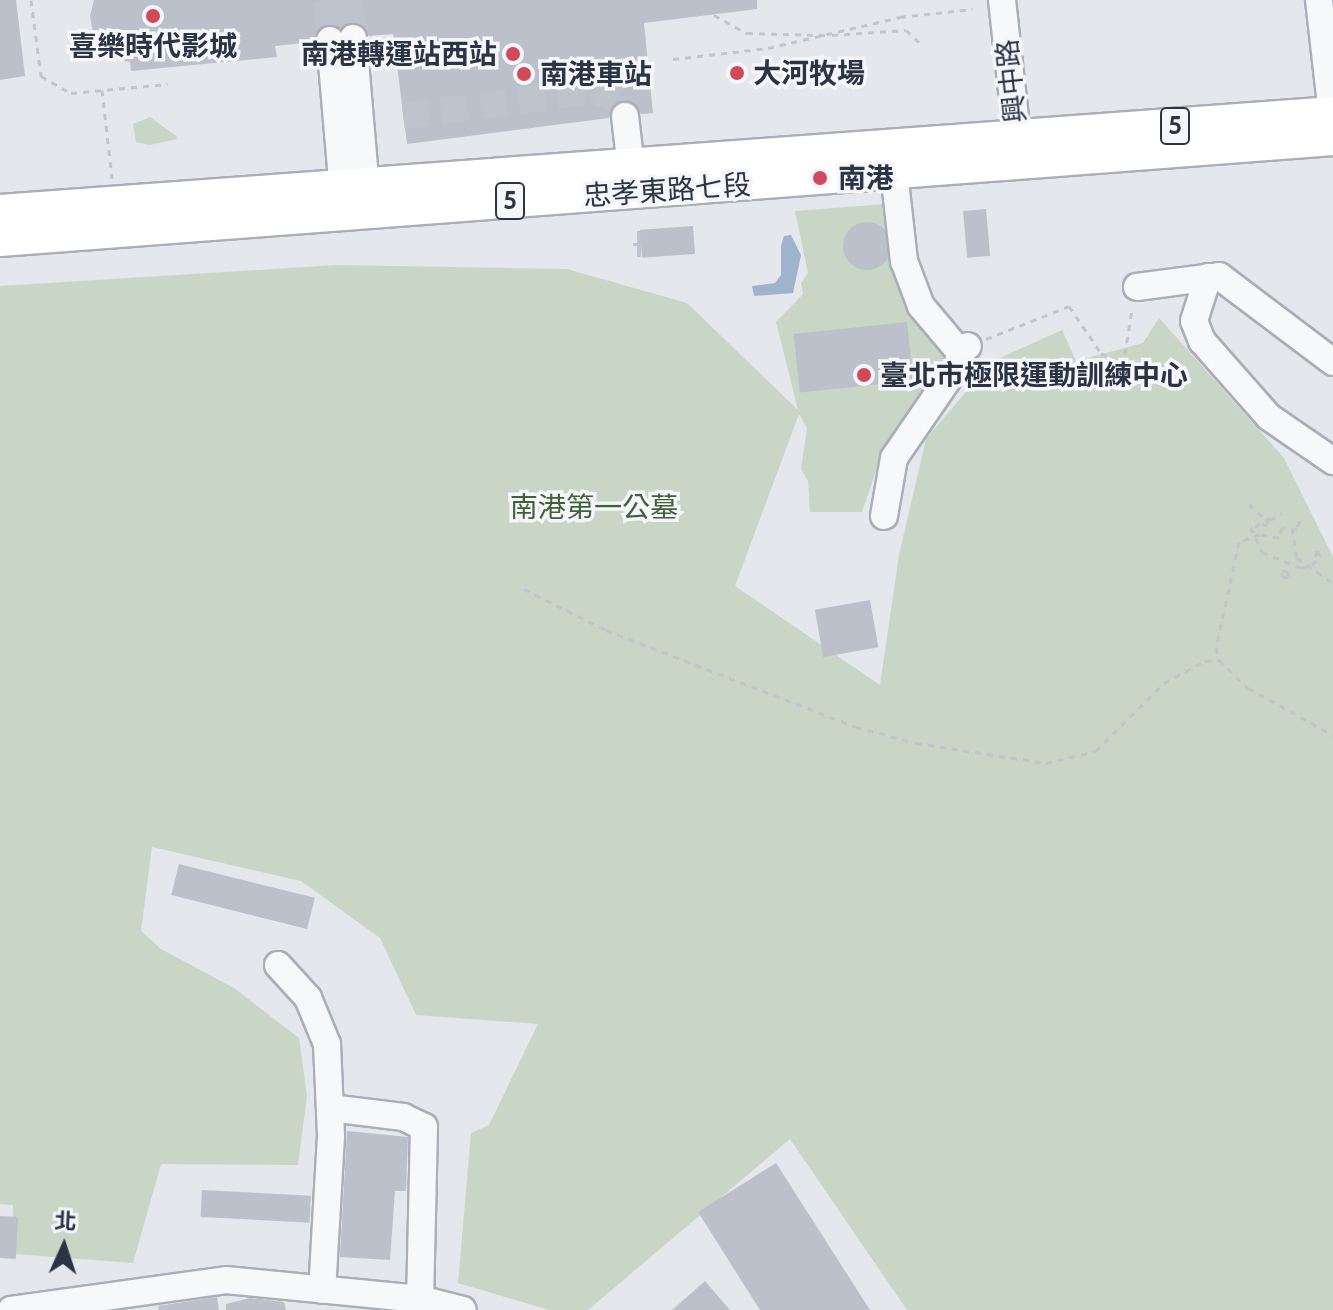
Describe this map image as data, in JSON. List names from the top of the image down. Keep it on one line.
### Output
{"streets":{"main road":["5","忠孝東路七段"],"street":["興中路"]},"crossings":[["興中路","忠孝東路七段"]],"parks":["南港第一公墓"],"places":["喜樂時代影城","南港轉運站西站","大河牧場","南港車站","南港","臺北市極限運動訓練中心"],"north":"top"}
